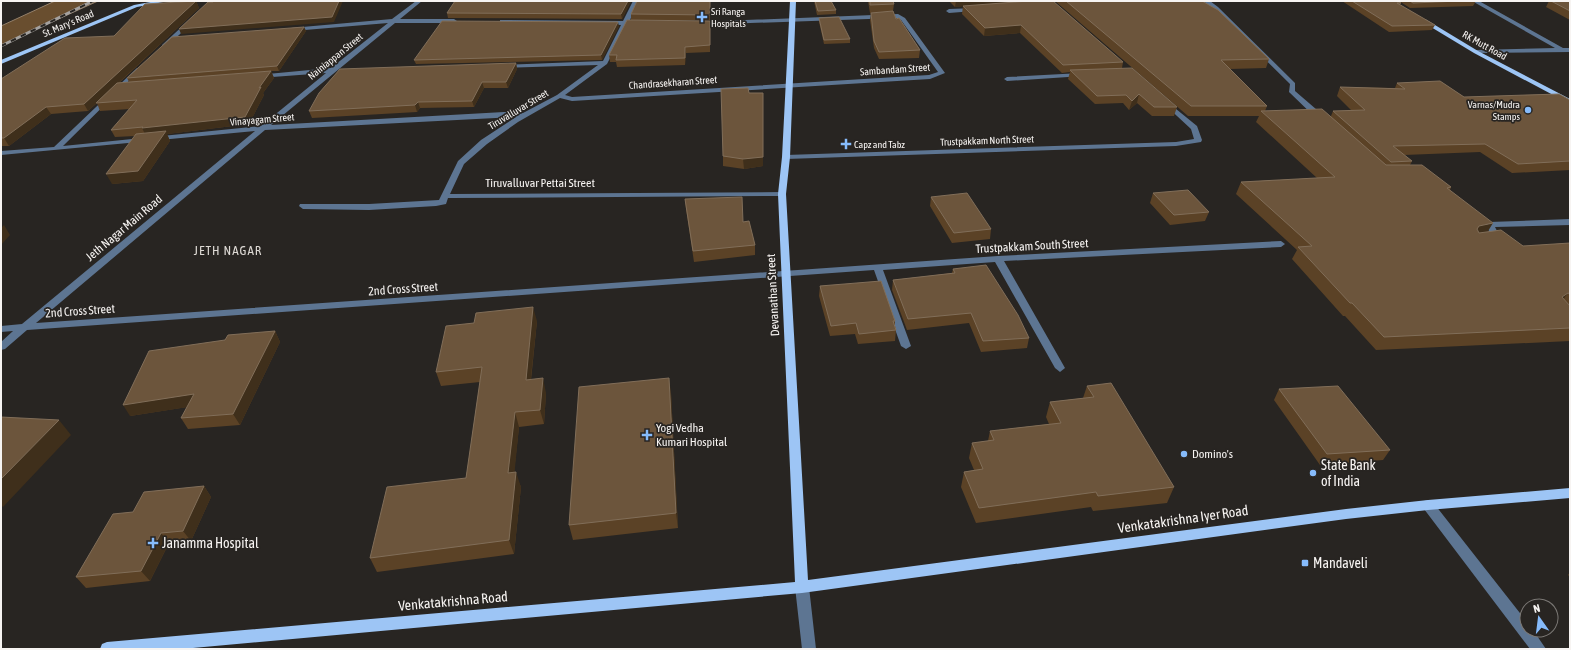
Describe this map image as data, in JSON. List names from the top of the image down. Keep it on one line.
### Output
{"streets":{"main road":["St. Mary's Road","RK Mutt Road","Devanathan Street","Venkatakrishna Iyer Road","Venkatakrishna Road"],"street":["Nainiappan Street","Sambandam Street","Chandrasekharan Street","Tiruvalluvar Street","Vinayagam Street","Trustpakkam North Street","Tiruvalluvar Pettai Street","Jeth Nagar Main Road","Trustpakkam South Street","2nd Cross Street"]},"crossings":[["Nainiappan Street","Vinayagam Street"],["Nainiappan Street","Jeth Nagar Main Road"],["Sambandam Street","Chandrasekharan Street"],["Sambandam Street","Devanathan Street"],["Chandrasekharan Street","Tiruvalluvar Street"],["Chandrasekharan Street","Devanathan Street"],["Tiruvalluvar Street","Vinayagam Street"],["Tiruvalluvar Street","Tiruvalluvar Pettai Street"],["Vinayagam Street","Jeth Nagar Main Road"],["Trustpakkam North Street","Devanathan Street"],["Tiruvalluvar Pettai Street","Devanathan Street"],["Jeth Nagar Main Road","2nd Cross Street"],["Trustpakkam South Street","2nd Cross Street"],["Trustpakkam South Street","Devanathan Street"],["2nd Cross Street","Devanathan Street"],["Devanathan Street","Venkatakrishna Iyer Road"],["Devanathan Street","Venkatakrishna Road"],["Venkatakrishna Iyer Road","Venkatakrishna Road"]],"districts":["JETH NAGAR"],"places":{"health":["Sri Ranga Hospitals","Capz and Tabz","Yogi Vedha Kumari Hospital","Janamma Hospital"],"other":["Varnas/Mudra Stamps","Domino's","State Bank of India"],"transit":["Mandaveli"]},"north":"top"}
